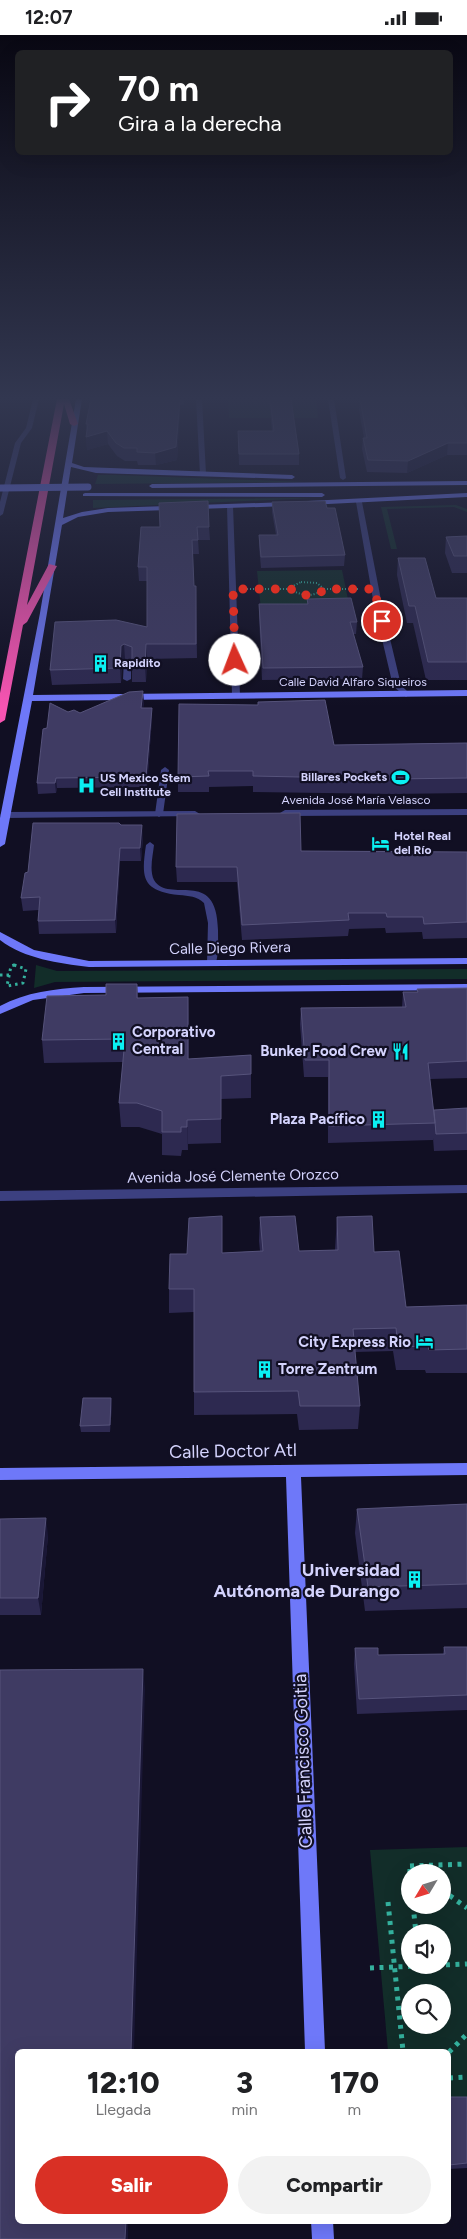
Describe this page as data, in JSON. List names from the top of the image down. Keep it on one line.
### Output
{"streets":{"main road":["Calle David Alfaro Siqueiros","Calle Diego Rivera","Calle Doctor Atl","Calle Francisco Goitia"],"street":["Avenida José María Velasco","Avenida José Clemente Orozco"]},"crossings":[["Calle Doctor Atl","Calle Francisco Goitia"]],"places":{"building":["Rapidito","Corporativo Central","Plaza Pacífico","Torre Zentrum","Universidad Autónoma de Durango"],"sports":["Billares Pockets"],"hospital":["US Mexico Stem Cell Institute"],"hotel":["Hotel Real del Río","City Express Rio"],"restaurant":["Bunker Food Crew"]},"north":"bottom left","page":{"status":"12:07","turn":["70 m","Gira a la derecha"],"eta":["12:10","Llegada","3","min","170","m"],"buttons":["Salir","Compartir"]}}
